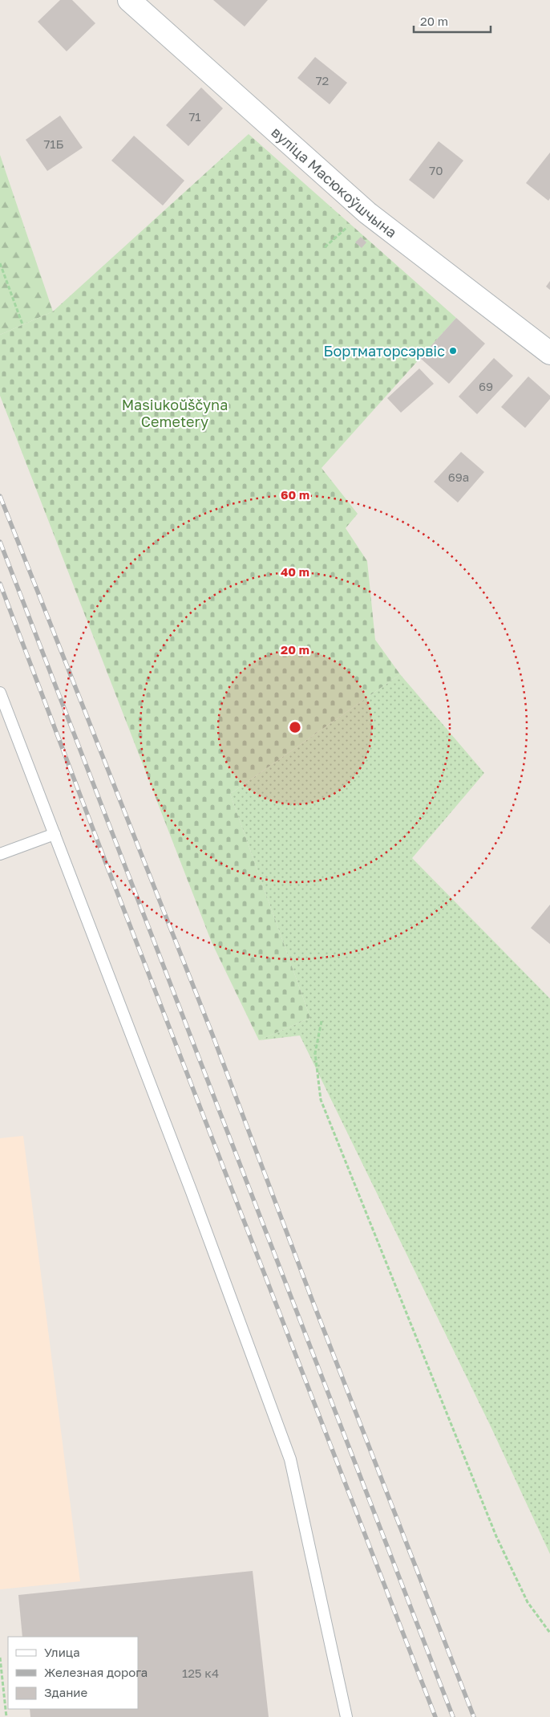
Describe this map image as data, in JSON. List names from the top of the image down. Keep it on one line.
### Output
{"streets":{"street":["вуліца Масюкоўшчына"]},"parks":["Masiukoŭščyna Cemetery"],"places":["Бортматорсэрвіс"],"house_numbers":["72","71","71Б","70","69","69а","125 к4"],"legend":["Улица","Железная дорога","Здание"],"scale_bar":"20 m","rings":["60 m","40 m","20 m"]}
